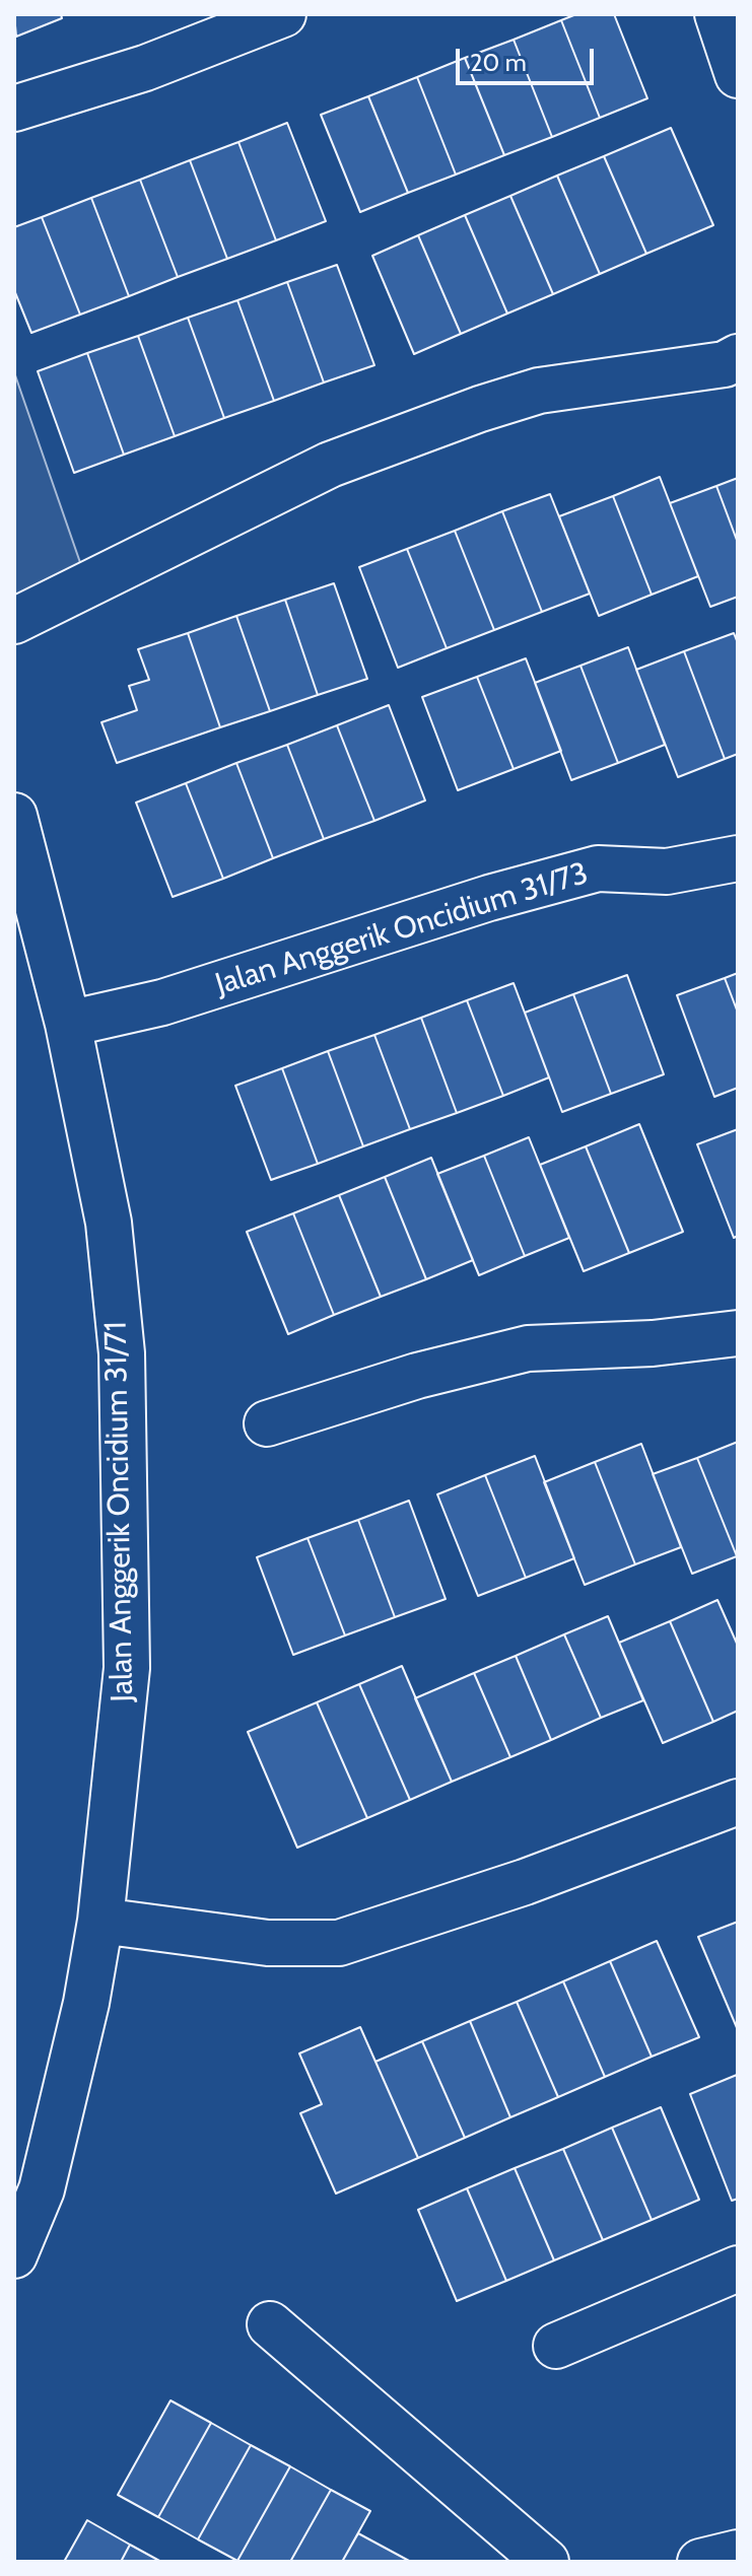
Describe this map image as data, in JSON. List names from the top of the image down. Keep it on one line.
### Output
{"streets":{"street":["Jalan Anggerik Oncidium 31/73","Jalan Anggerik Oncidium 31/71"]},"crossings":[["Jalan Anggerik Oncidium 31/73","Jalan Anggerik Oncidium 31/71"]],"scale_bar":"20 m"}
